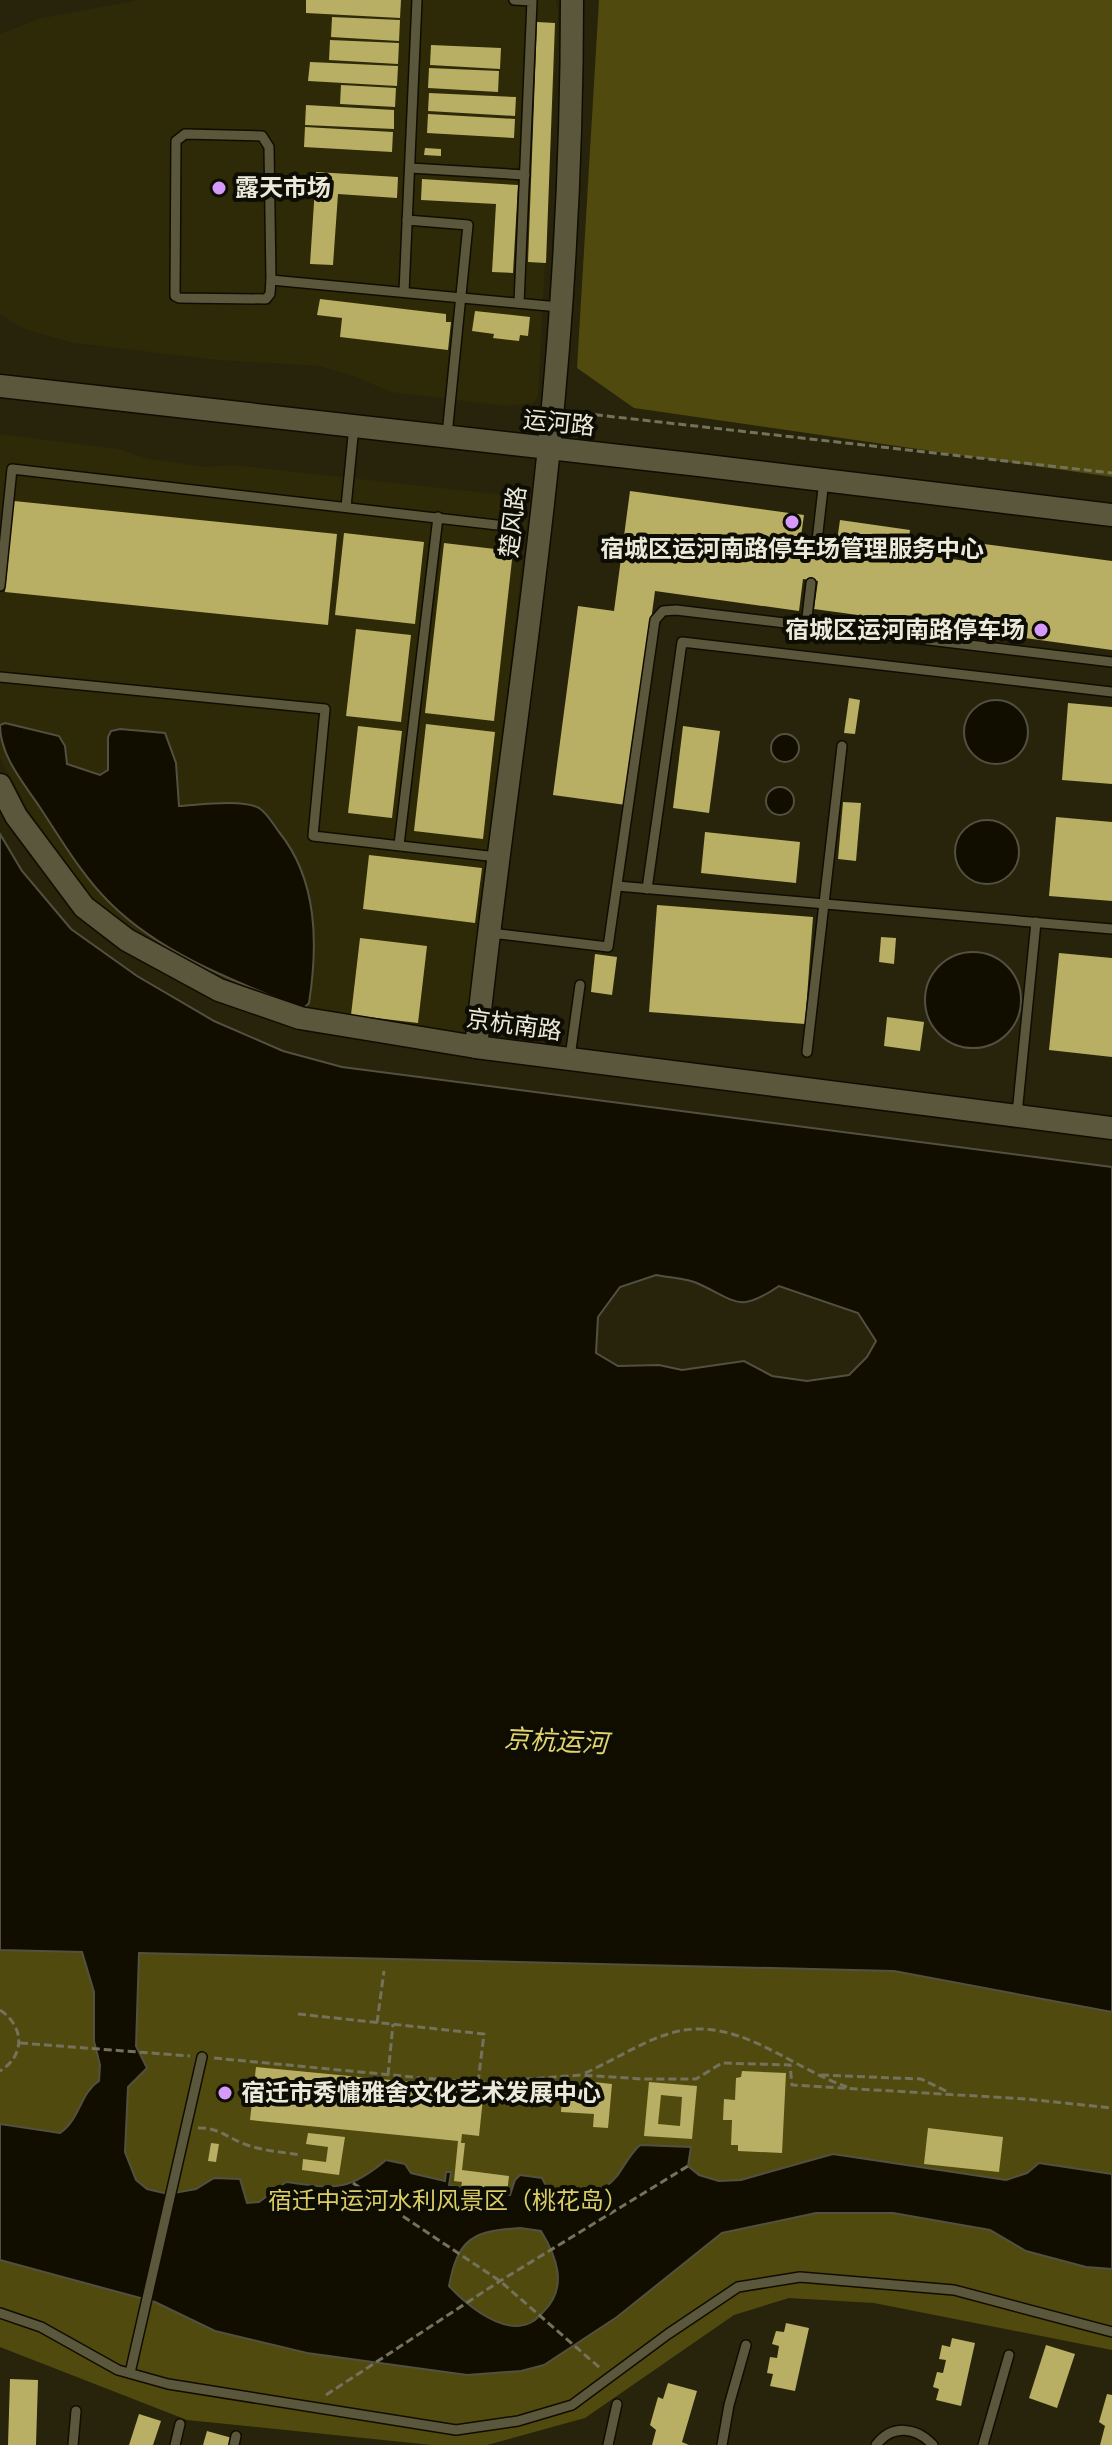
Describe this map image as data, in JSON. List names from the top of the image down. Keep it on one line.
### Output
{"streets":{"street":["运河路","楚风路","京杭南路"]},"crossings":[["运河路","楚风路"],["楚风路","京杭南路"]],"water":["京杭运河"],"parks":["宿迁中运河水利风景区（桃花岛）"],"places":["露天市场","宿城区运河南路停车场管理服务中心","宿城区运河南路停车场","宿迁市秀慵雅舍文化艺术发展中心"]}
